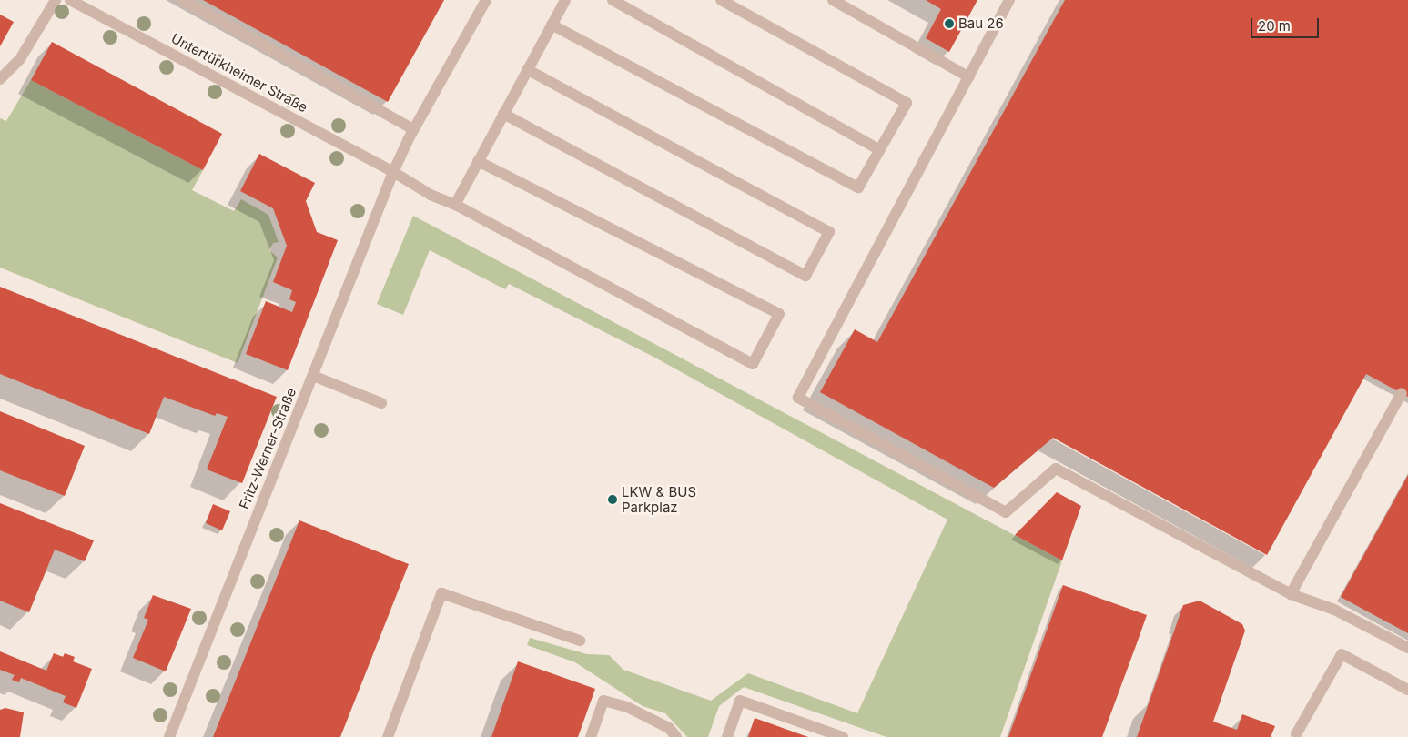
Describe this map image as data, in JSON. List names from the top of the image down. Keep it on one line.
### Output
{"streets":{"street":["Untertürkheimer Straße","Fritz-Werner-Straße"]},"crossings":[["Untertürkheimer Straße","Fritz-Werner-Straße"]],"places":["Bau 26","LKW & BUS Parkplaz"],"scale_bar":"20 m"}
